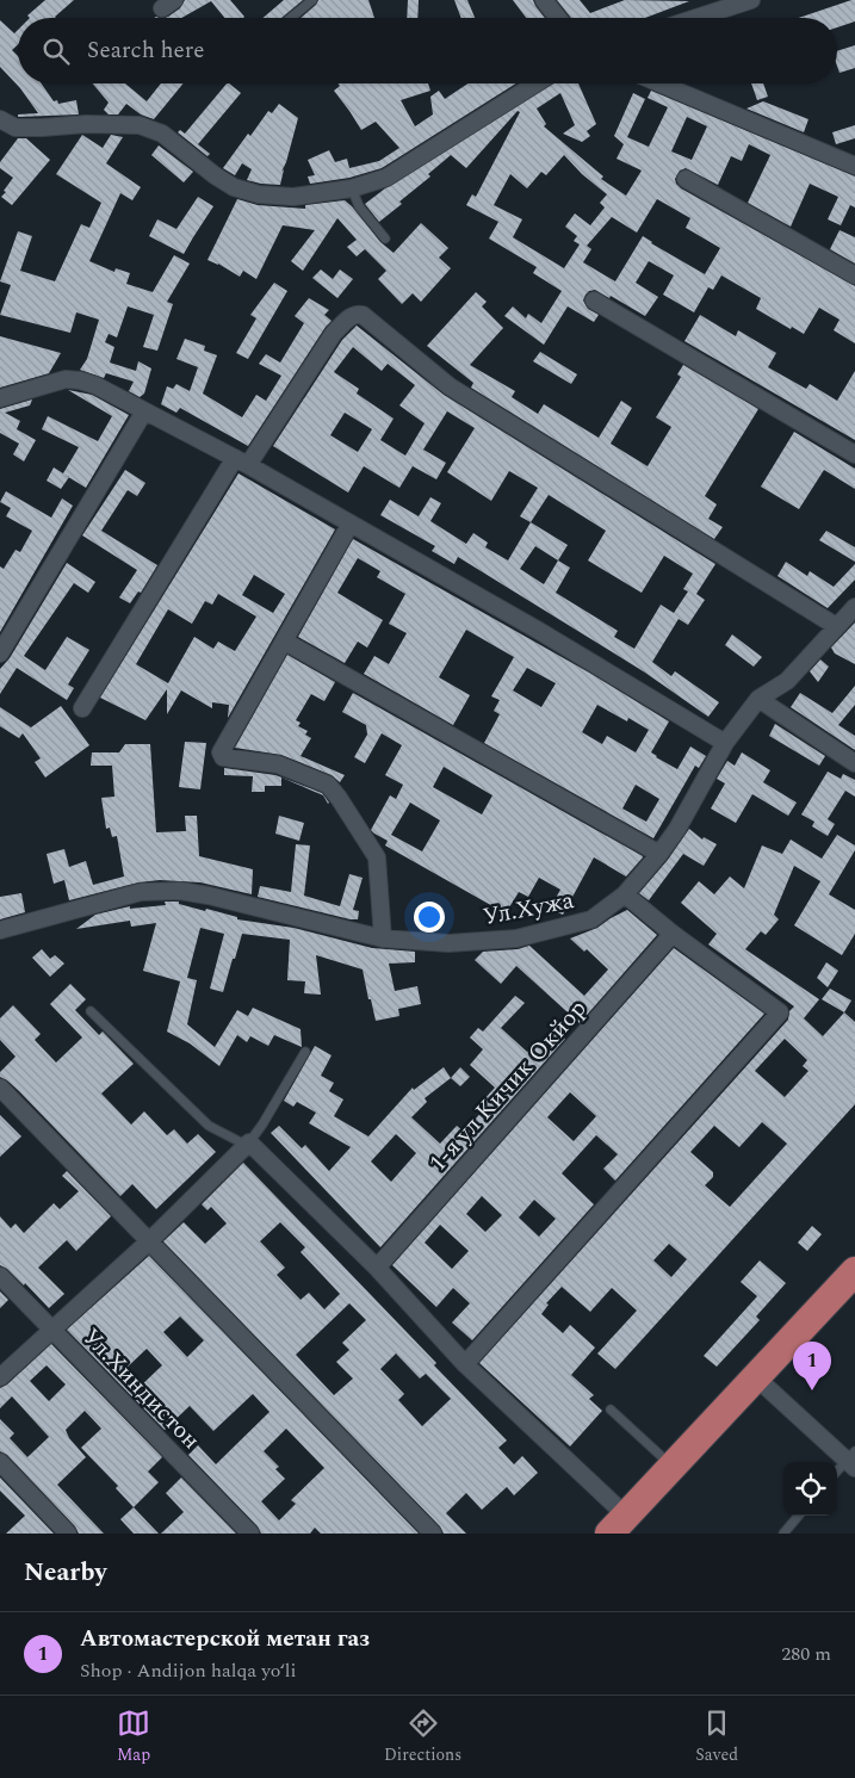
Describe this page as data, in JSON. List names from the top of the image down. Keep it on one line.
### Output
{"streets":{"street":["Ул.Хужа","1-я ул Кичик Окйор","Ул.Хиндистон"]},"page":{"search":"Search here","pins":"1","heading":"Nearby","list":[{"mark":"1","name":"Автомастерской метан газ","note":"Shop · Andijon halqa yo‘li","value":"280 m"}],"nav":["Map","Directions","Saved"]}}
